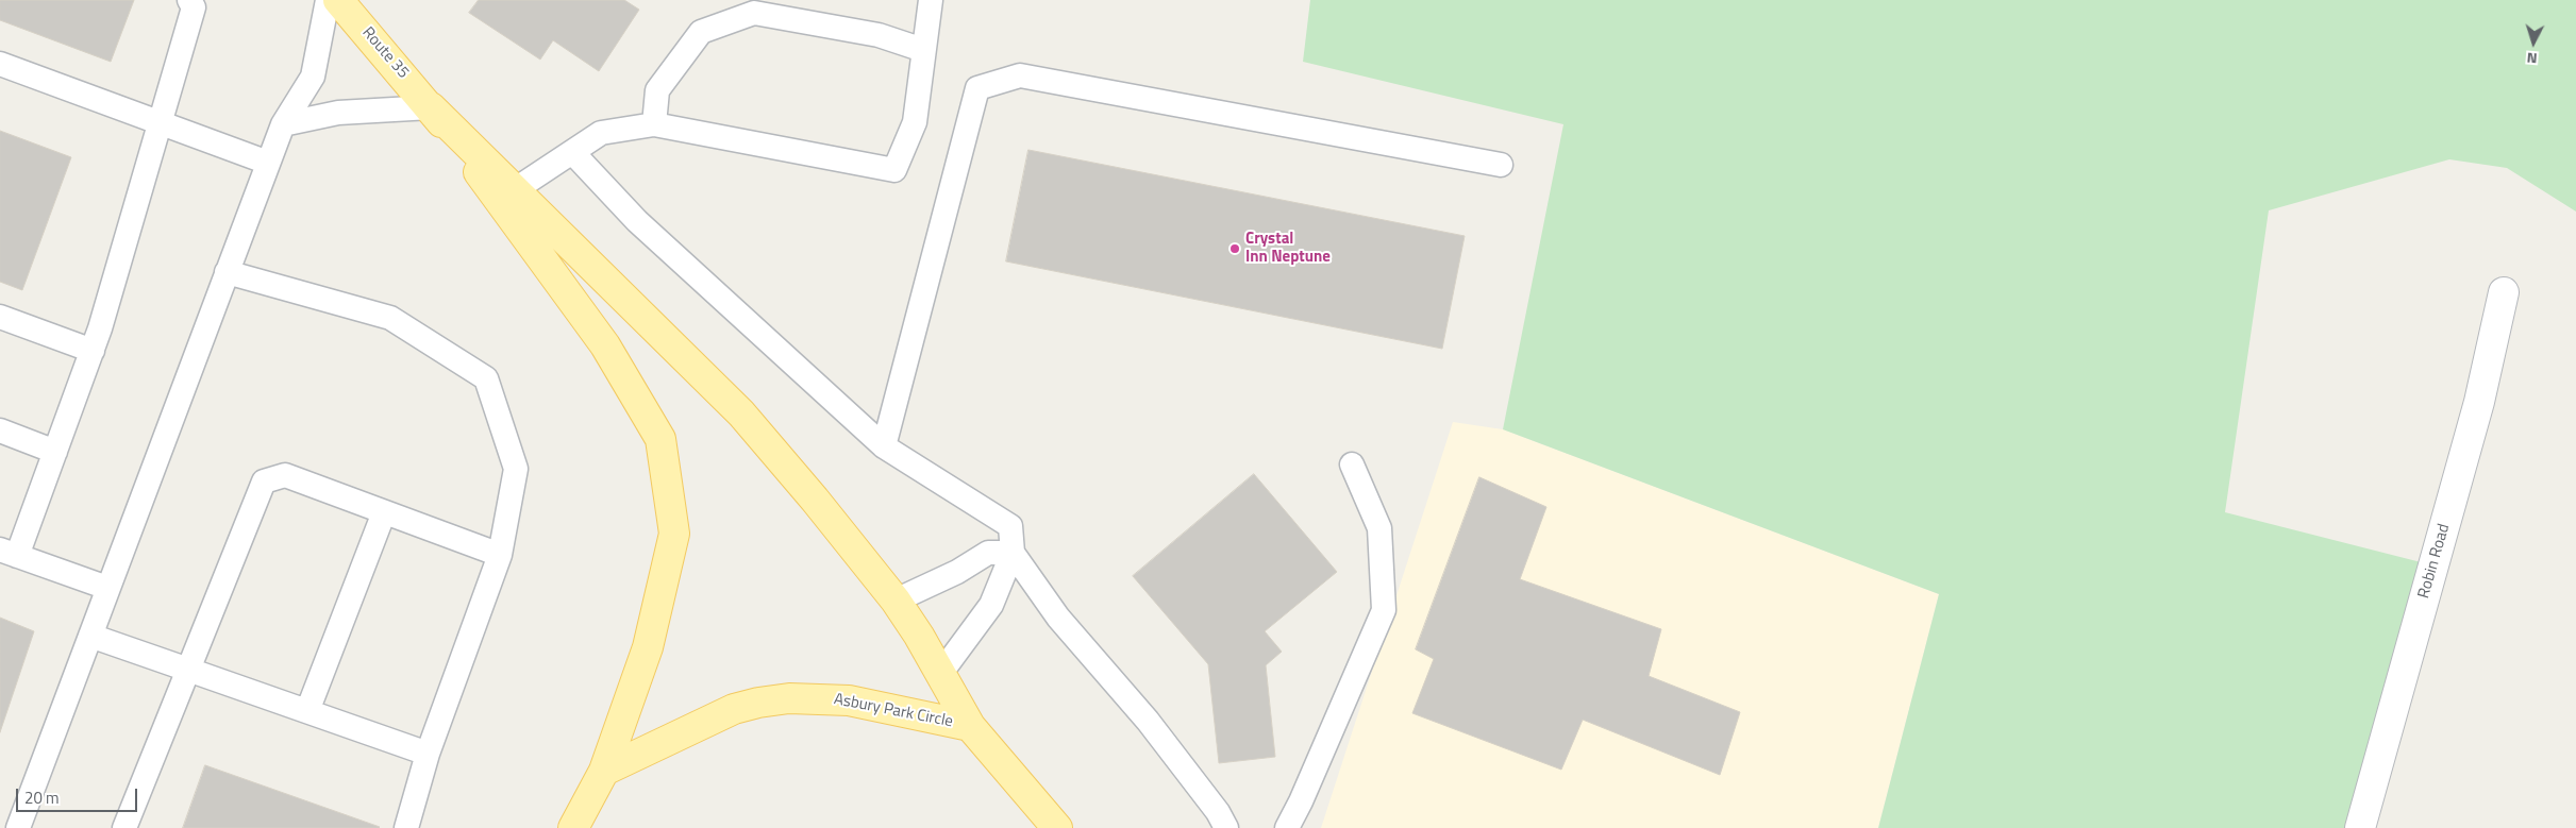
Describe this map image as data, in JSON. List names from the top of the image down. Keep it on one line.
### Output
{"streets":{"main road":["Route 35","Asbury Park Circle"],"street":["Robin Road"]},"places":["Crystal Inn Neptune"],"scale_bar":"20 m","north":"bottom"}
